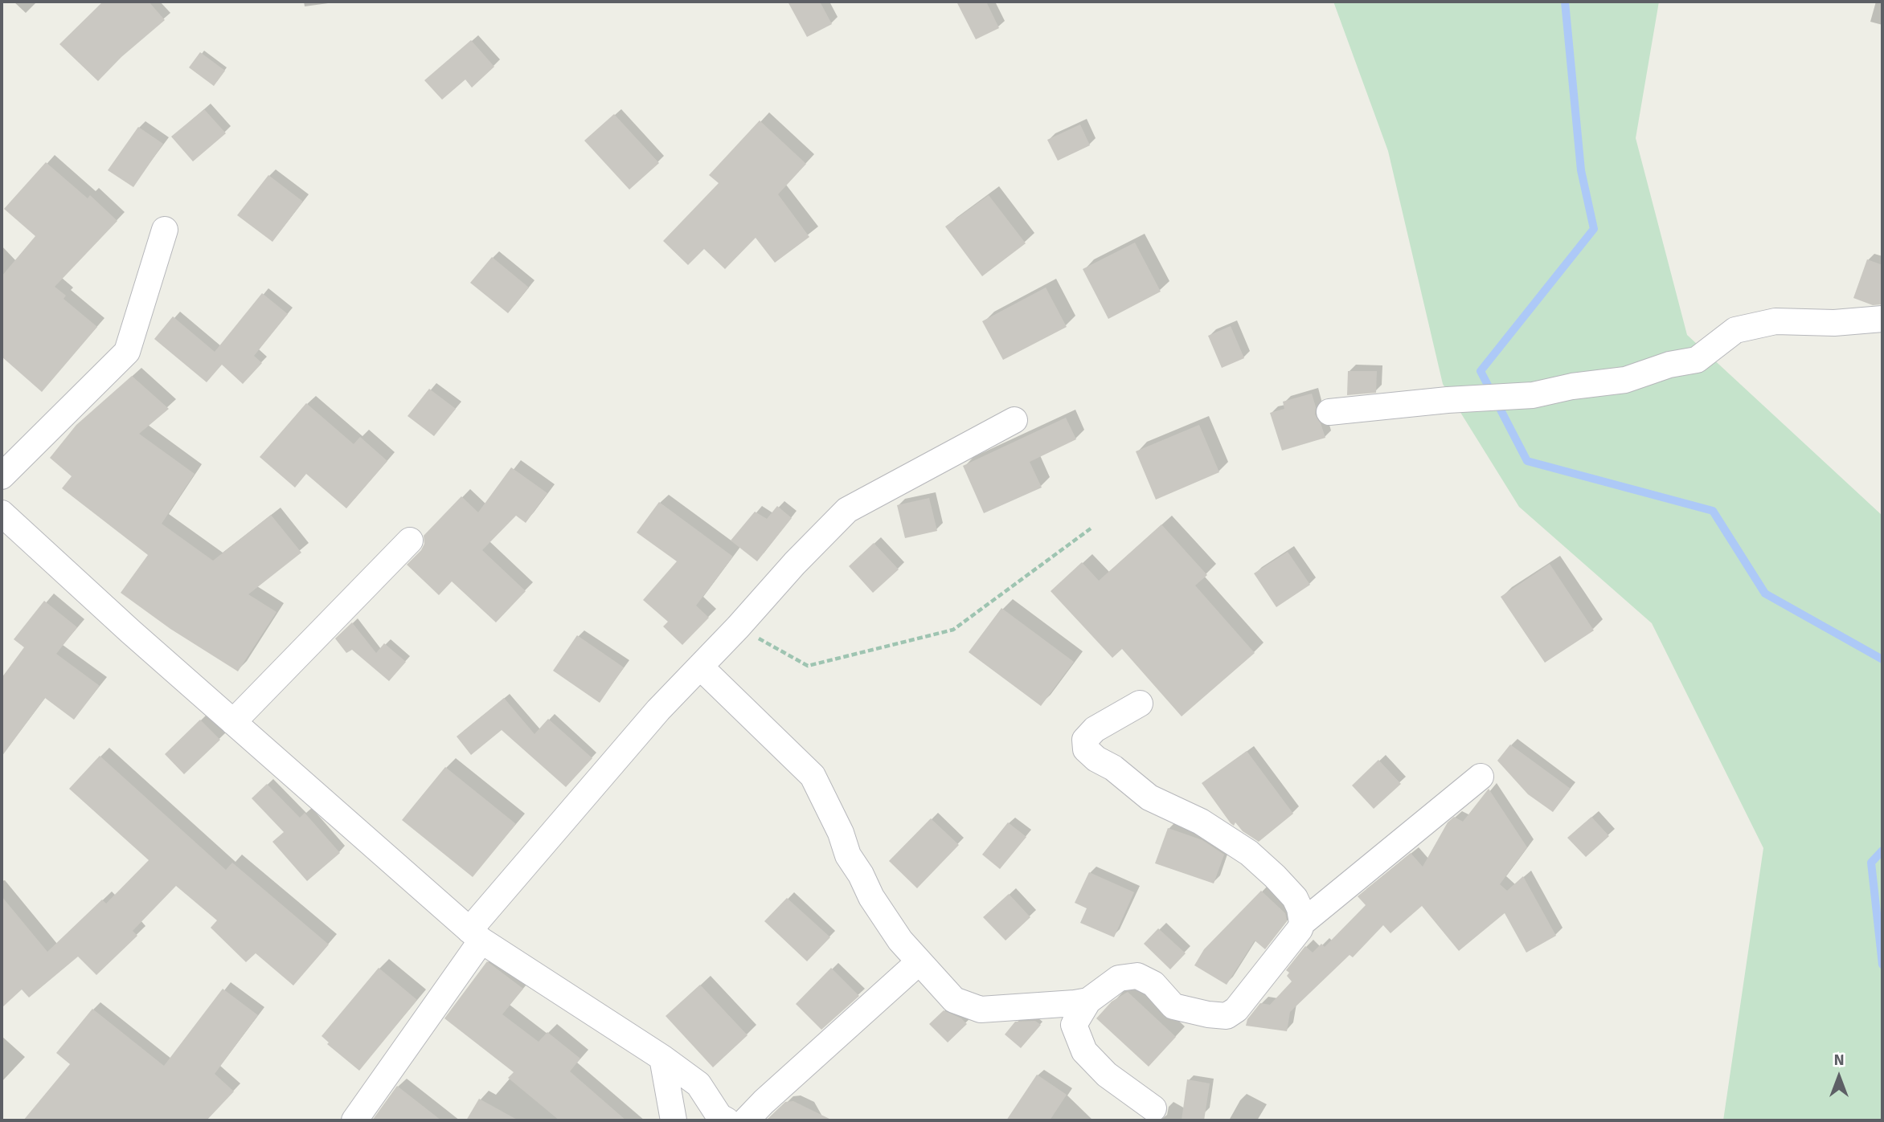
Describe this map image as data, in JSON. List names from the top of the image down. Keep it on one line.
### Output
{"north":"top"}
